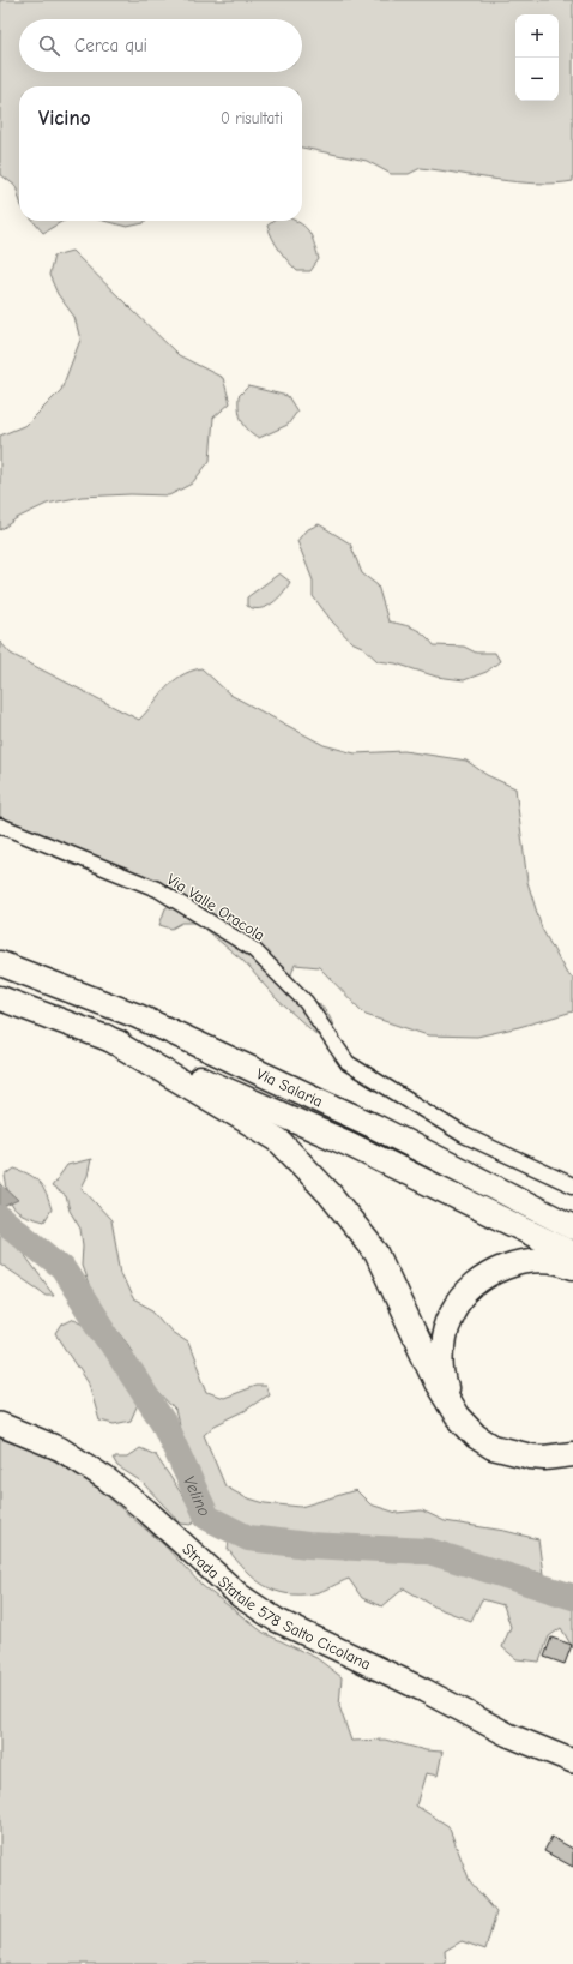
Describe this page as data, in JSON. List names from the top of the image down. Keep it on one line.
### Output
{"streets":{"highway":["Via Salaria"],"main road":["Strada Statale 578 Salto Cicolana"],"street":["Via Valle Oracola"]},"water":["Velino"],"page":{"map_buttons":["+","−"],"search":"Cerca qui","heading":["Vicino","0 risultati"]}}
